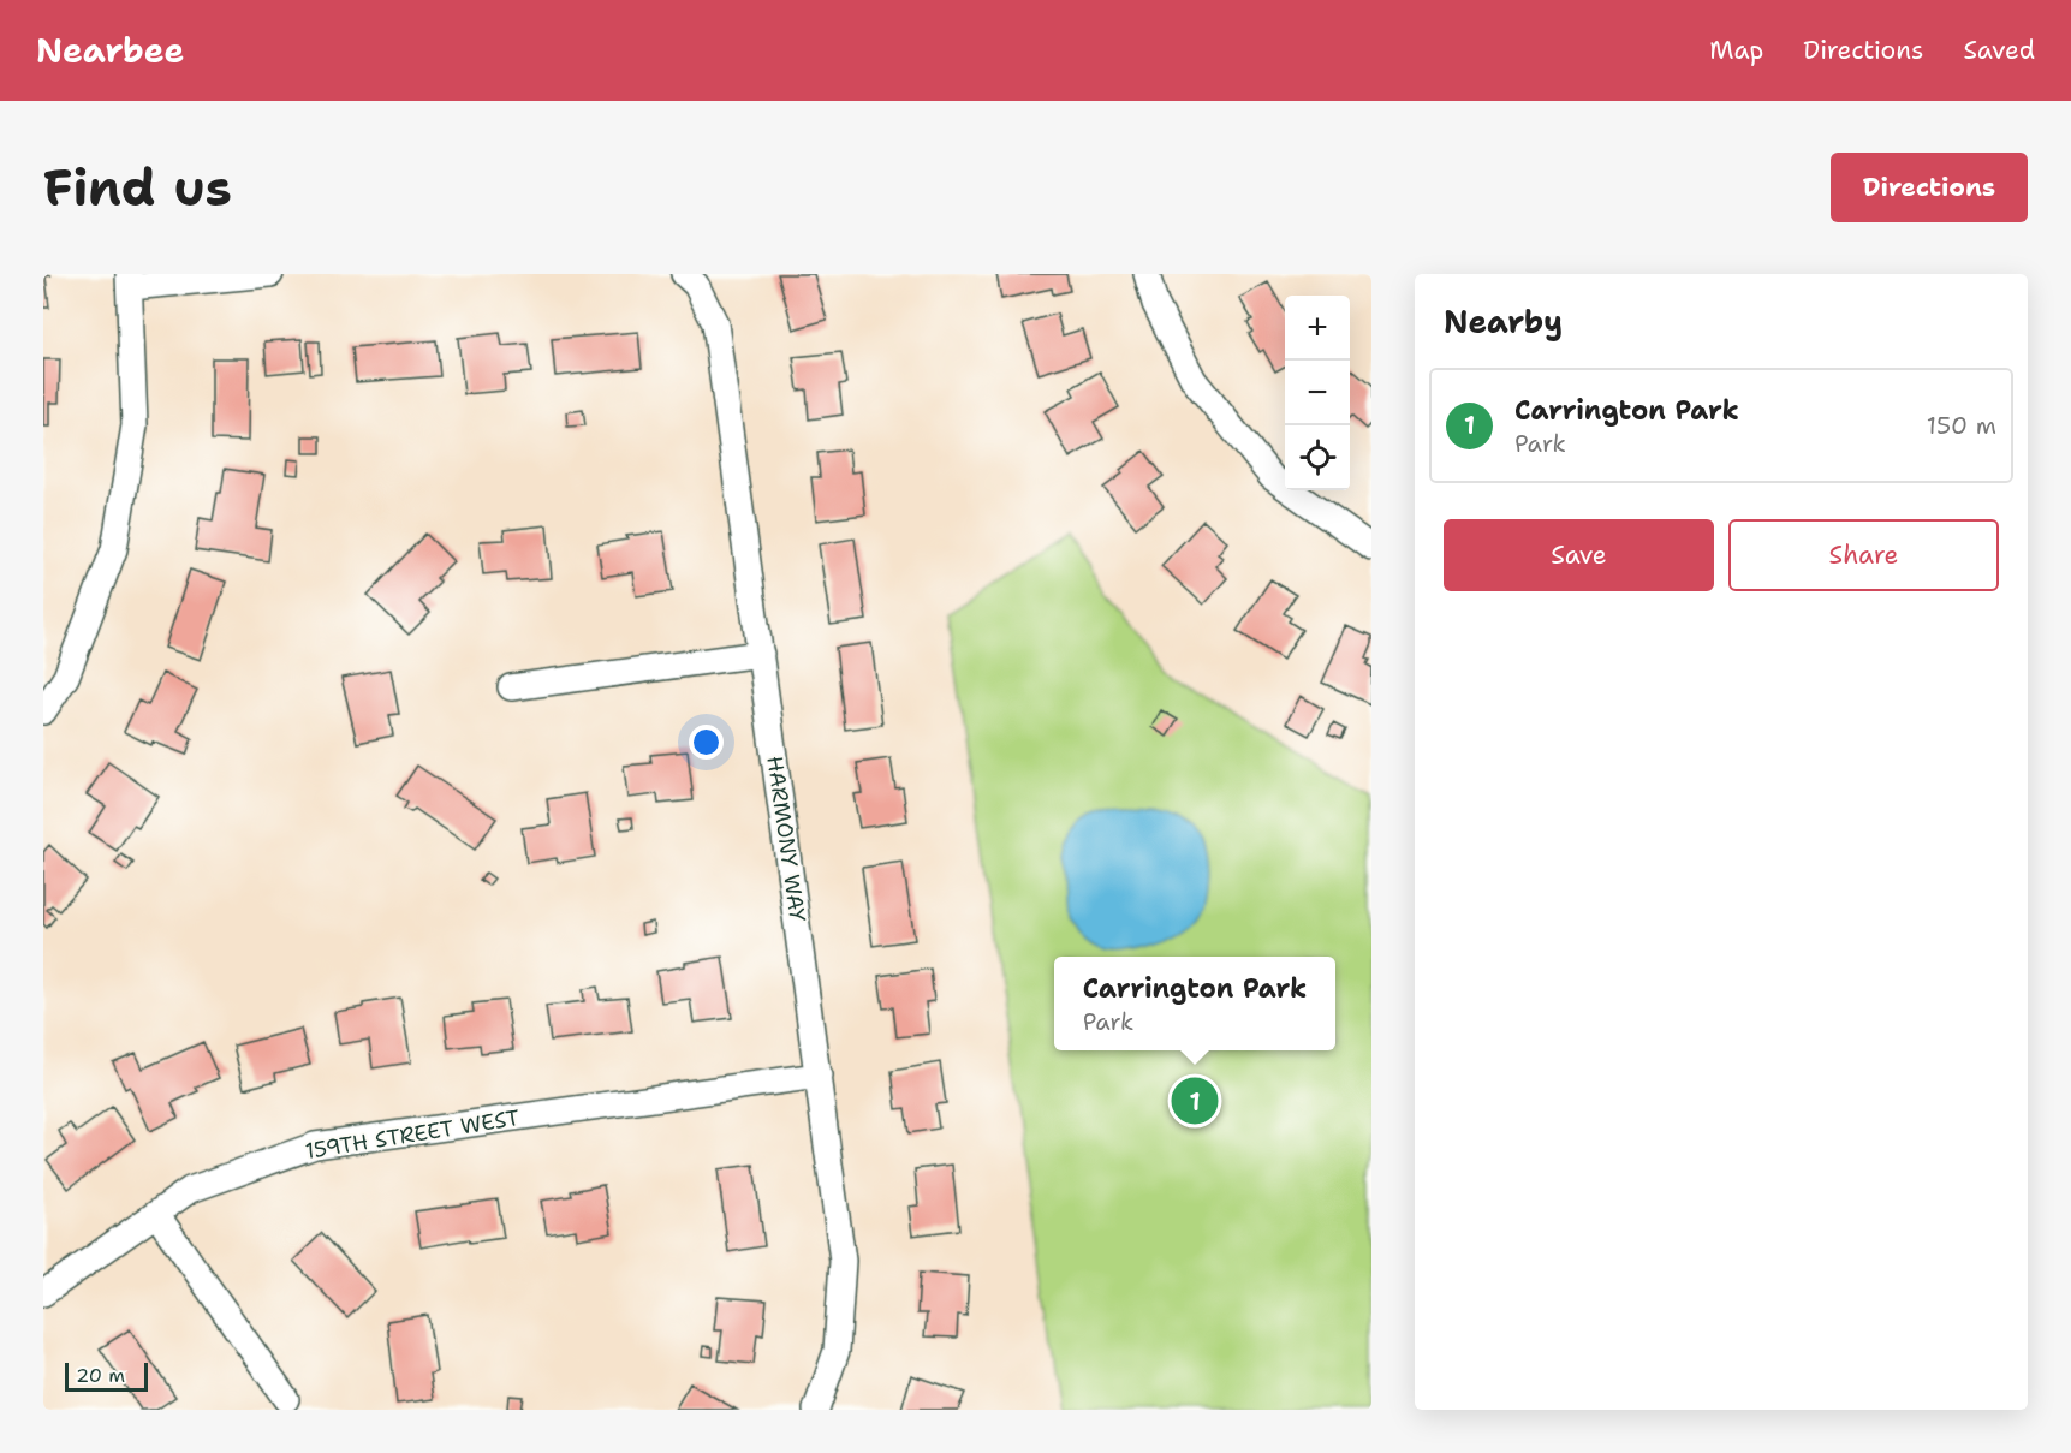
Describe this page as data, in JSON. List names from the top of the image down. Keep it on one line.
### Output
{"streets":{"street":["HARMONY WAY","159TH STREET WEST"]},"crossings":[["HARMONY WAY","159TH STREET WEST"]],"scale_bar":"20 m","page":{"header":"Nearbee","nav":["Map","Directions","Saved"],"buttons":["Directions",["Save","Share"]],"title":"Find us","heading":"Nearby","map_buttons":["+","−"],"list":[{"mark":"1","name":"Carrington Park","note":"Park","value":"150 m"}],"popup":["Carrington Park","Park"],"pins":"1","scale":"20 m"}}
